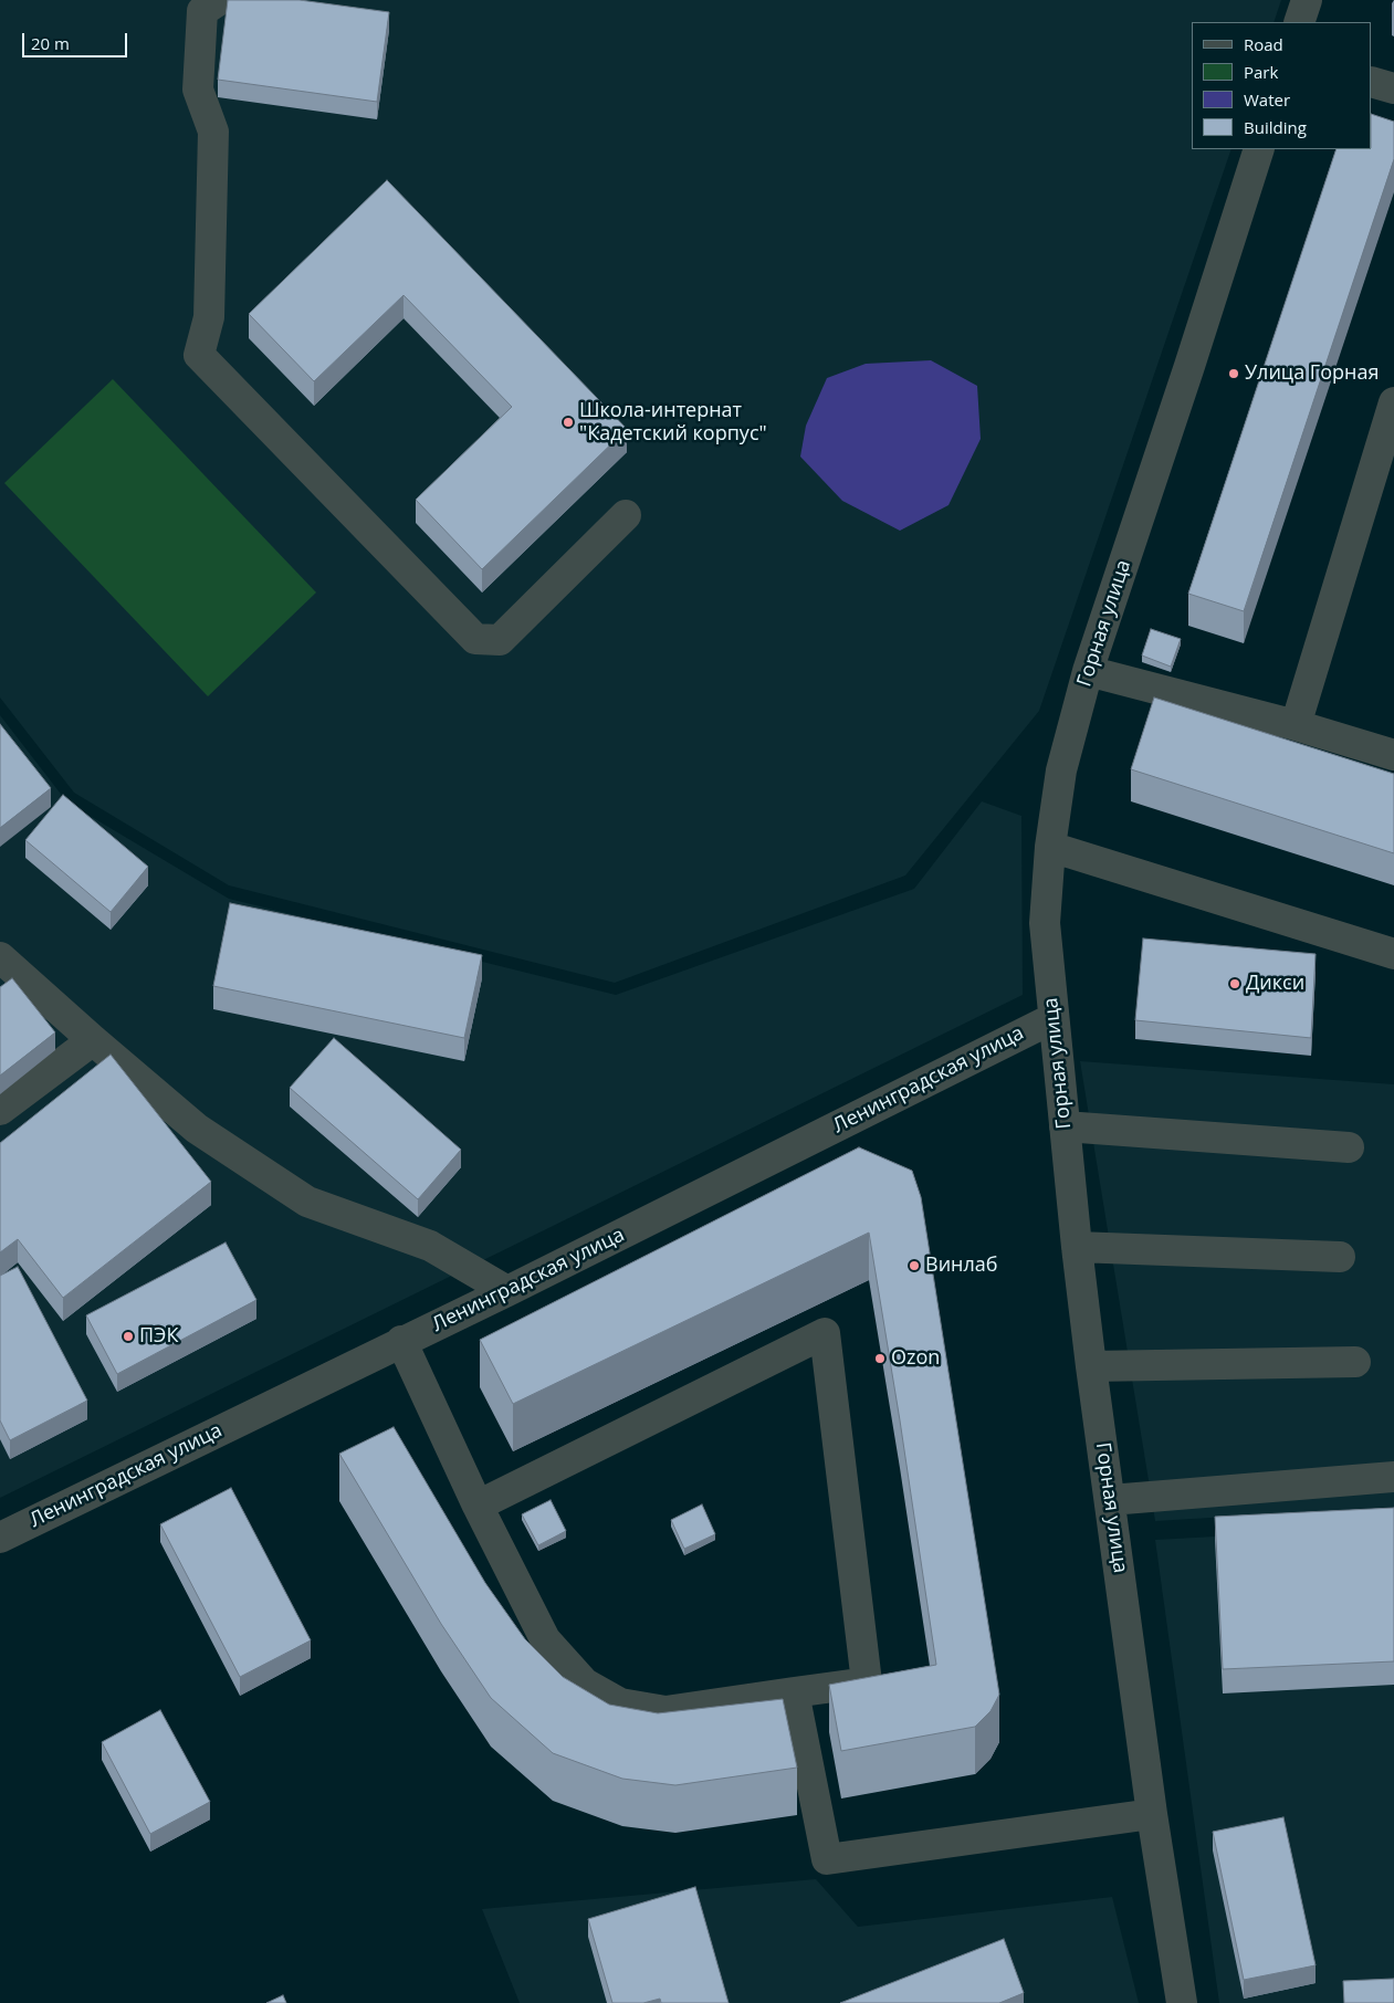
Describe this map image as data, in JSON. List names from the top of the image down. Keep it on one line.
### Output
{"streets":{"street":["Горная улица","Ленинградская улица"]},"crossings":[["Горная улица","Ленинградская улица"]],"places":["Улица Горная","Школа-интернат \"Кадетский корпус\"","Дикси","Винлаб","ПЭК","Ozon"],"legend":["Road","Park","Water","Building"],"scale_bar":"20 m"}
